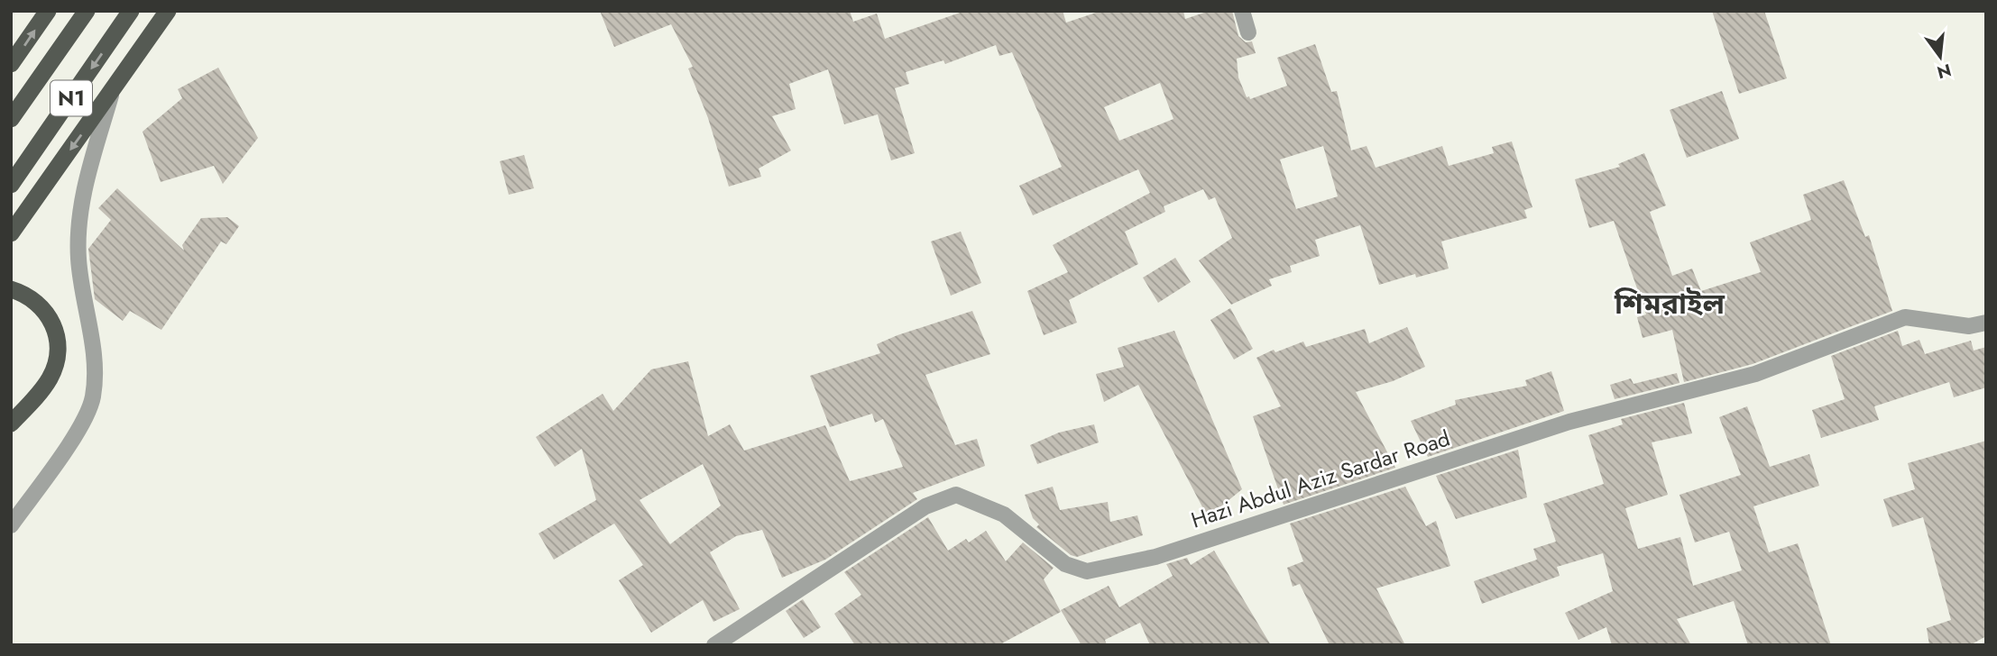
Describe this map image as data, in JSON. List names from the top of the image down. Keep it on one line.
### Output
{"streets":{"highway":["N1"],"street":["Hazi Abdul Aziz Sardar Road"]},"districts":["শিমরাইল"],"north":"bottom"}
